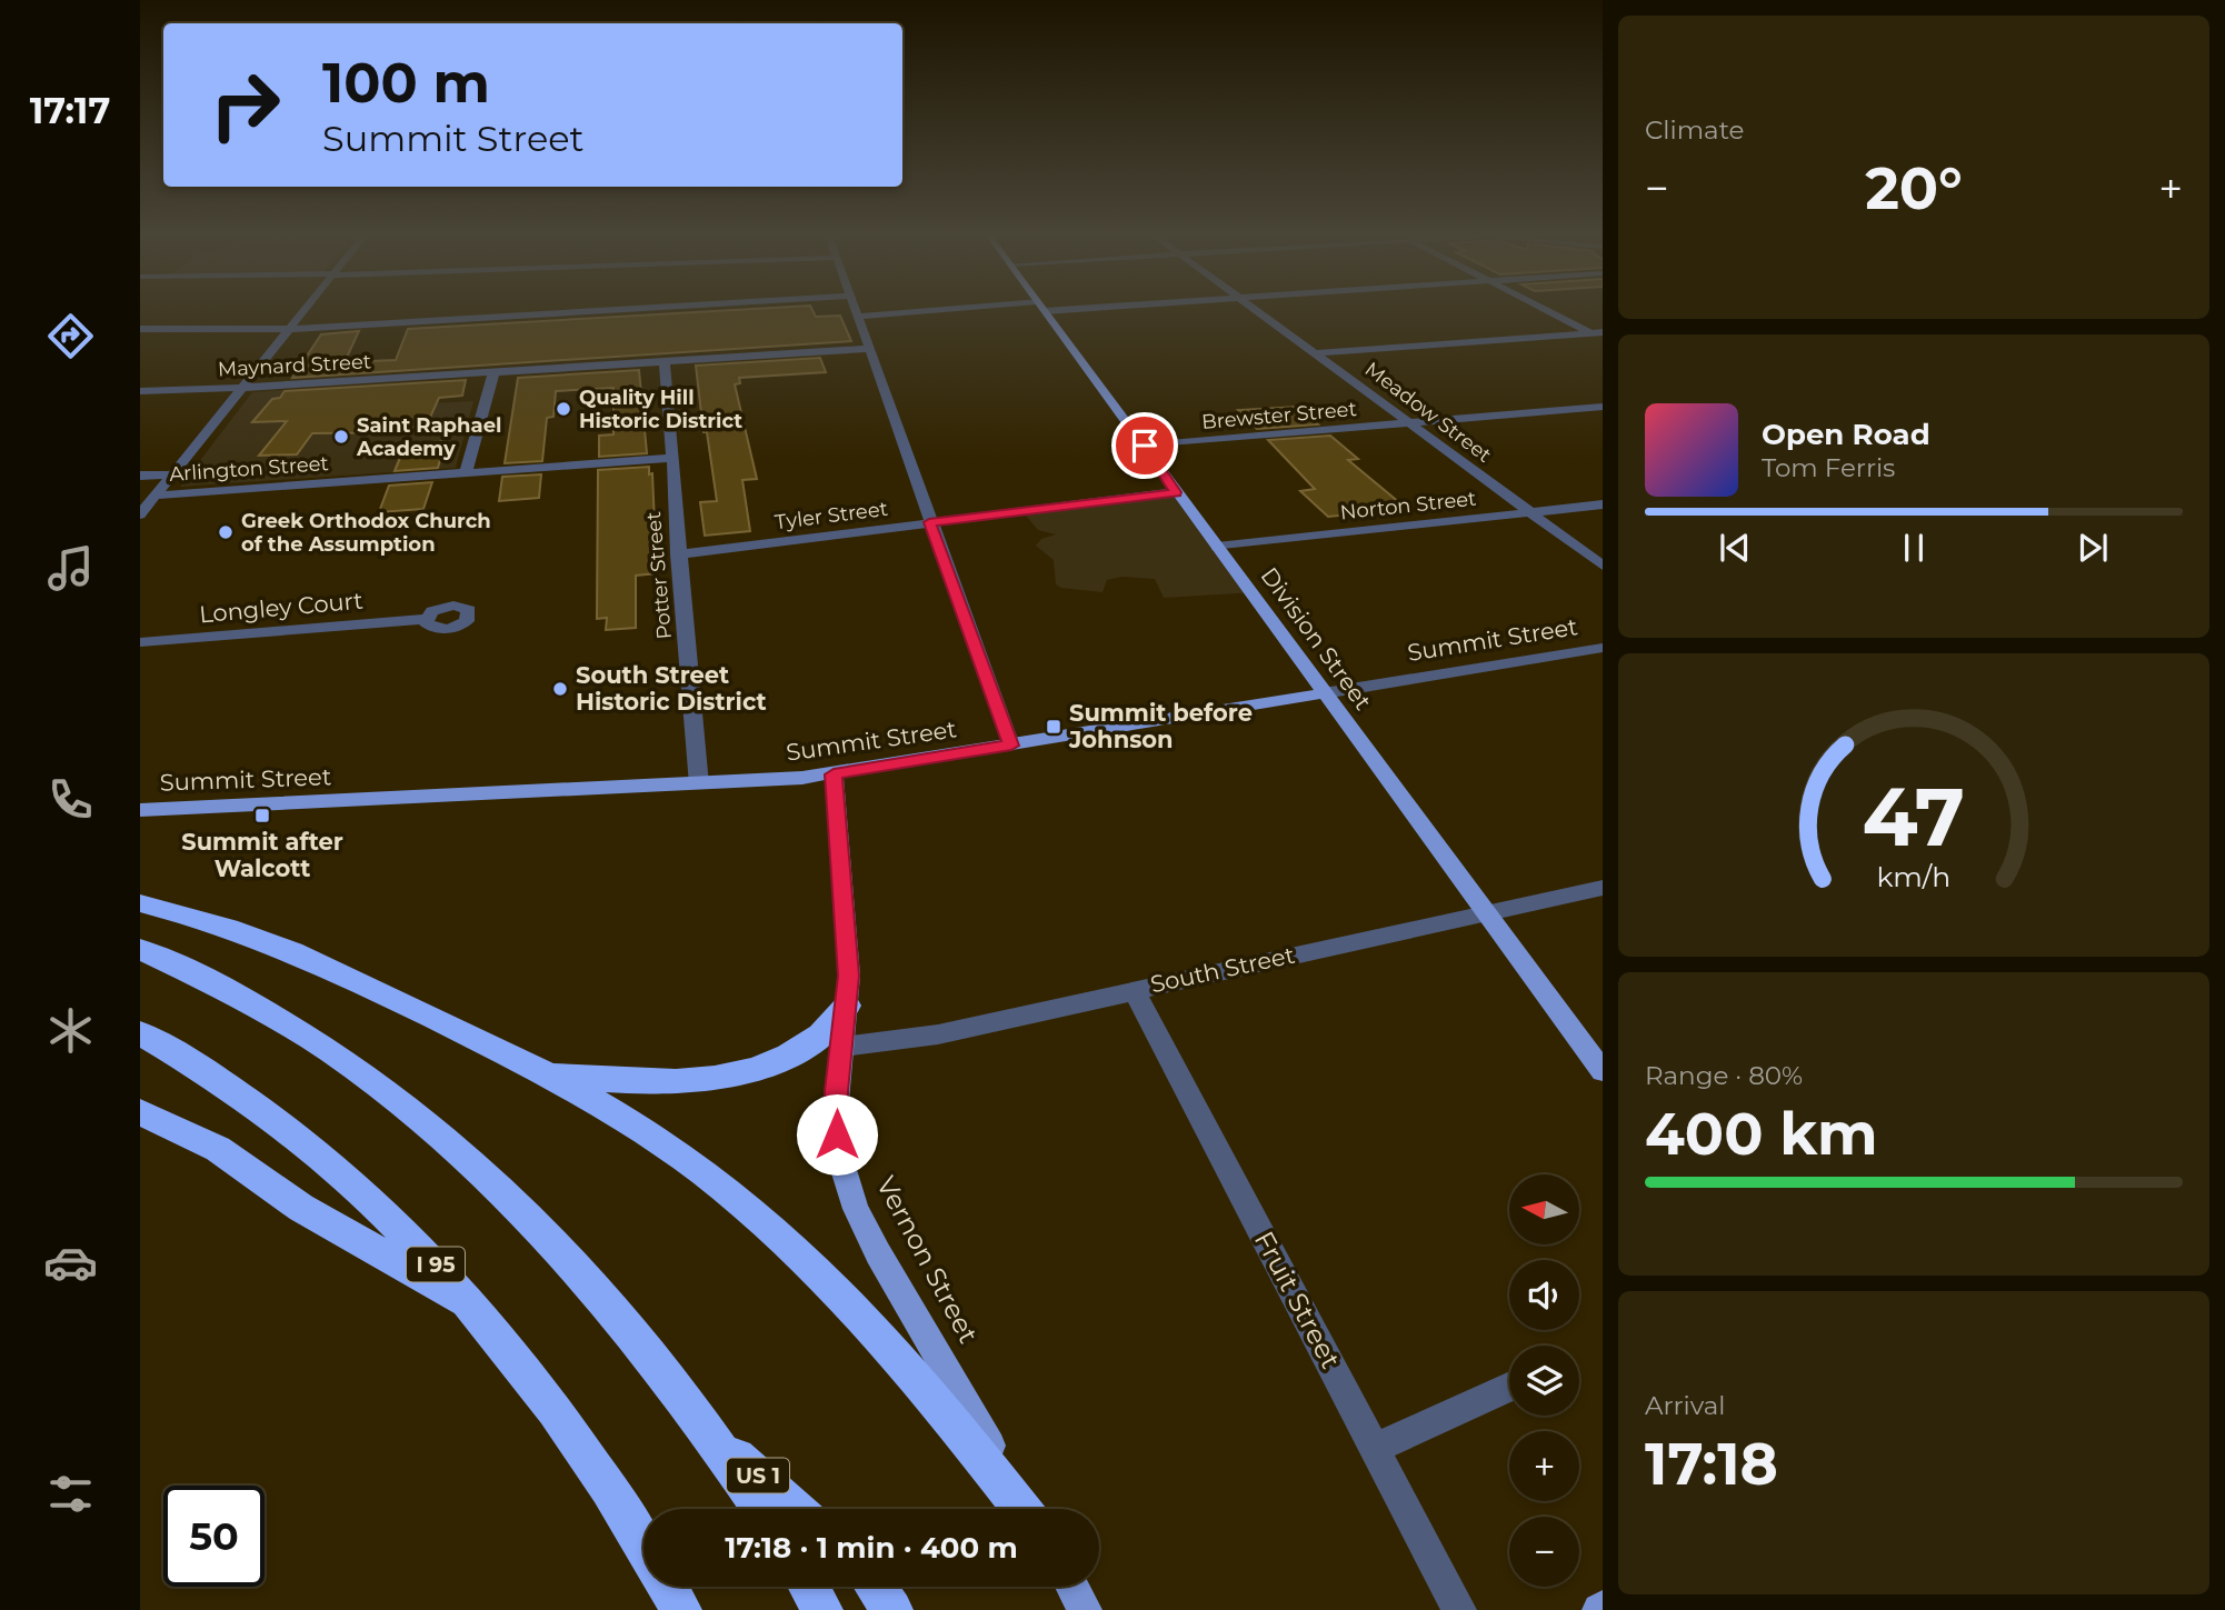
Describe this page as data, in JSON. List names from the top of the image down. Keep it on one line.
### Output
{"streets":{"highway":["I 95","US 1"],"main road":["Division Street","Summit Street","Vernon Street"],"street":["Maynard Street","Meadow Street","Brewster Street","Arlington Street","Norton Street","Tyler Street","Potter Street","Longley Court","South Street","Fruit Street"]},"crossings":[["Maynard Street","Potter Street"],["Meadow Street","Brewster Street"],["Meadow Street","Norton Street"],["Brewster Street","Division Street"],["Arlington Street","Potter Street"],["Norton Street","Division Street"],["Tyler Street","Potter Street"],["Tyler Street","Division Street"],["Potter Street","Summit Street"],["Division Street","Summit Street"],["Division Street","South Street"],["Summit Street","Vernon Street"],["South Street","Vernon Street"],["South Street","Fruit Street"]],"places":{"other":["Quality Hill Historic District","Saint Raphael Academy","Greek Orthodox Church of the Assumption","South Street Historic District"],"transit":["Summit before Johnson","Summit after Walcott"]},"north":"left","page":{"tabs":"17:17","tile":["Climate",["Range · 80%","400 km"],["Arrival","17:18"]],"turn":["100 m","Summit Street"],"heat":["−","20°","+"],"song":["Open Road","Tom Ferris"],"map_buttons":["+","−"],"limit":"50","trip":"17:18 · 1 min · 400 m","gauge":["47","km/h"]}}
